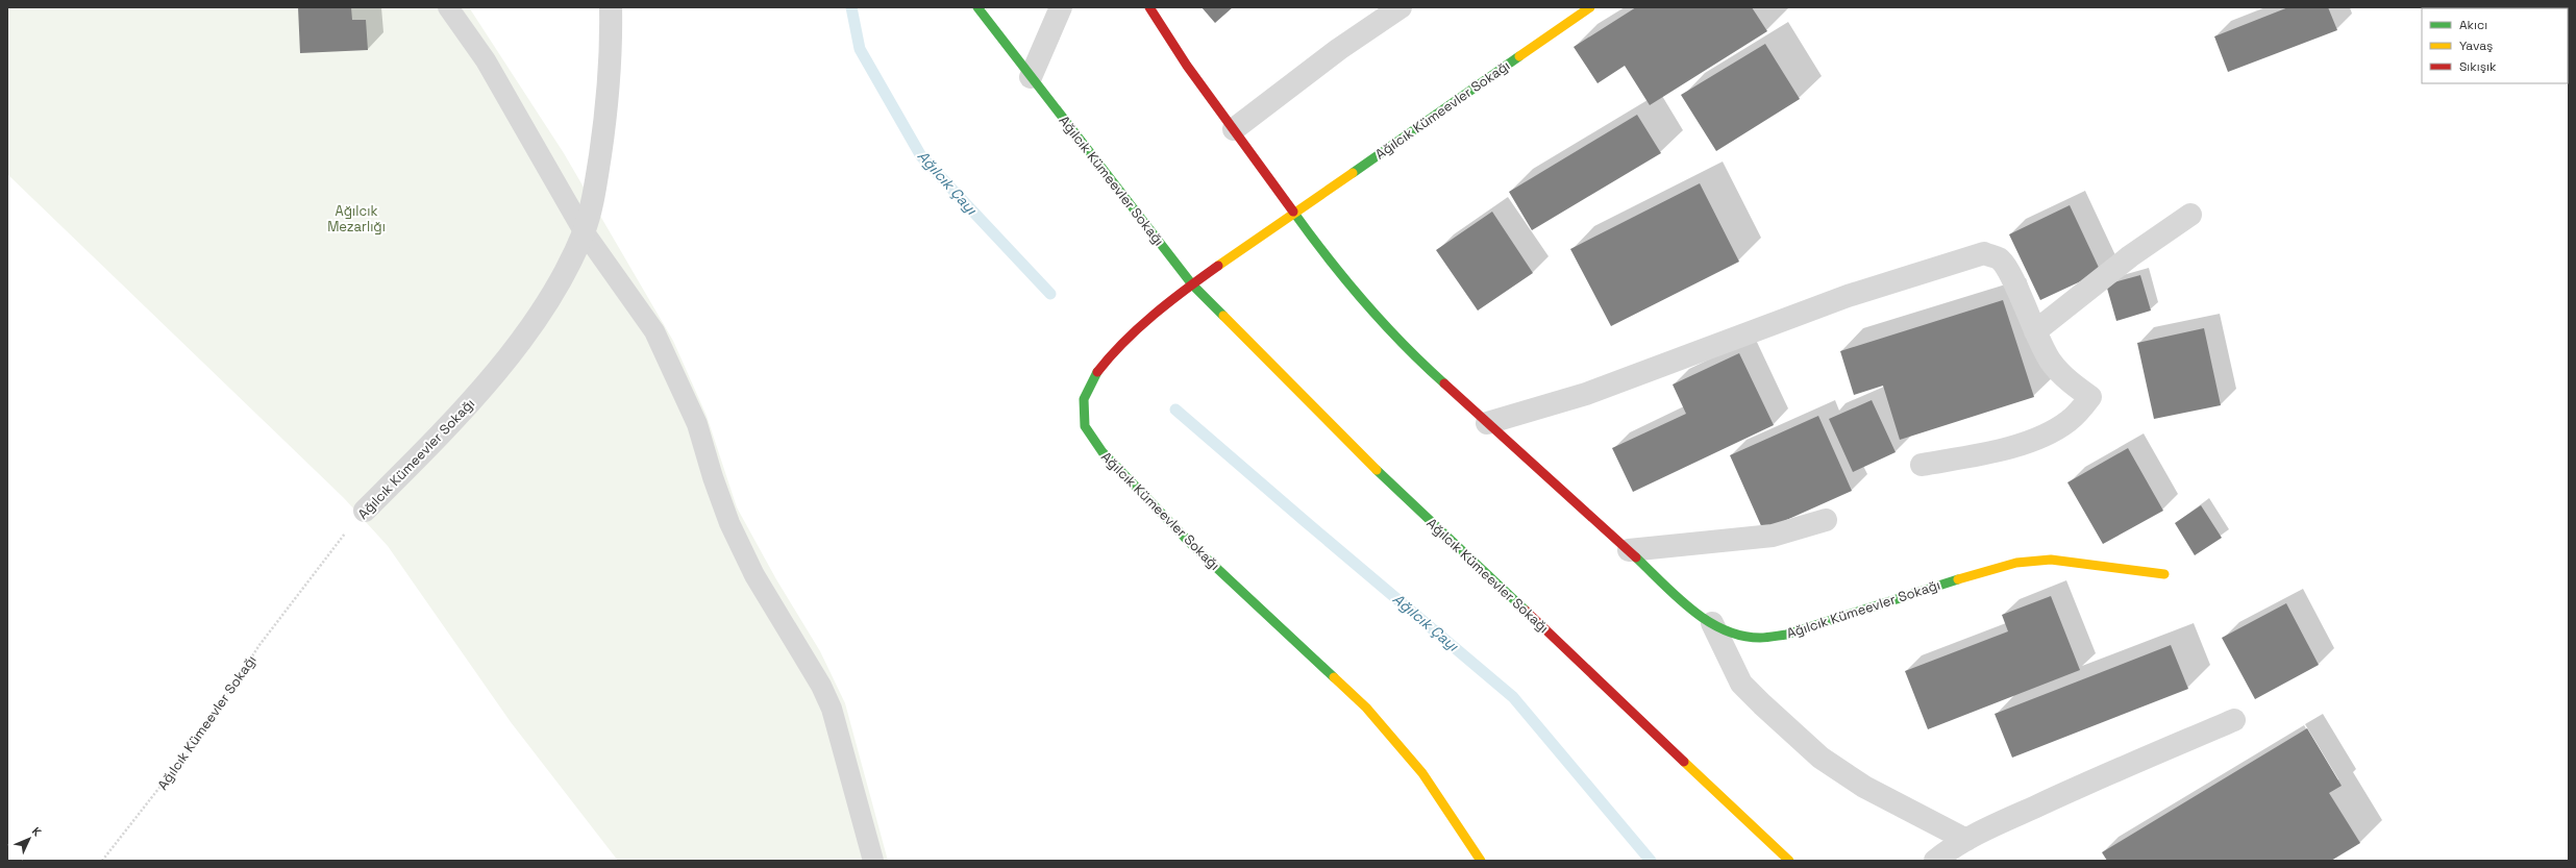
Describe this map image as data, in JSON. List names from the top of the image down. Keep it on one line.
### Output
{"streets":{"street":["Ağılcık Kümeevler Sokağı"]},"water":["Ağılcık Çayı"],"parks":["Ağılcık Mezarlığı"],"legend":["Akıcı","Yavaş","Sıkışık"],"north":"top right"}
